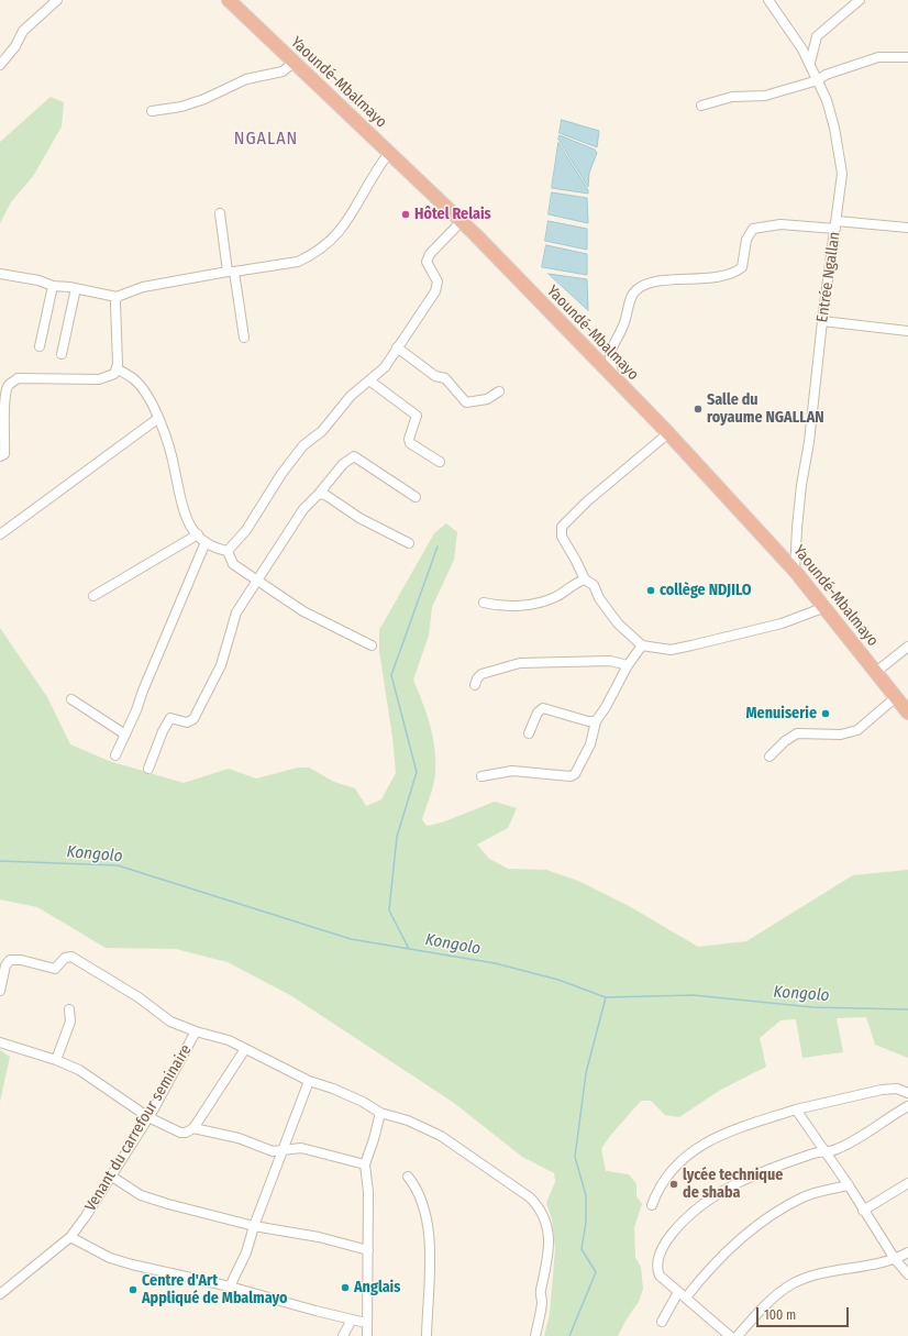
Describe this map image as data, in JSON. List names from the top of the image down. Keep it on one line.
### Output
{"streets":{"highway":["Yaoundé-Mbalmayo"],"street":["Entrée Ngallan","Venant du carrefour seminaire"]},"crossings":[["Yaoundé-Mbalmayo","Entrée Ngallan"]],"districts":["NGALAN"],"water":["Kongolo"],"places":["Hôtel Relais","Salle du royaume NGALLAN","collège NDJILO","Menuiserie","lycée technique de shaba","Anglais","Centre d'Art Appliqué de Mbalmayo"],"scale_bar":"100 m"}
